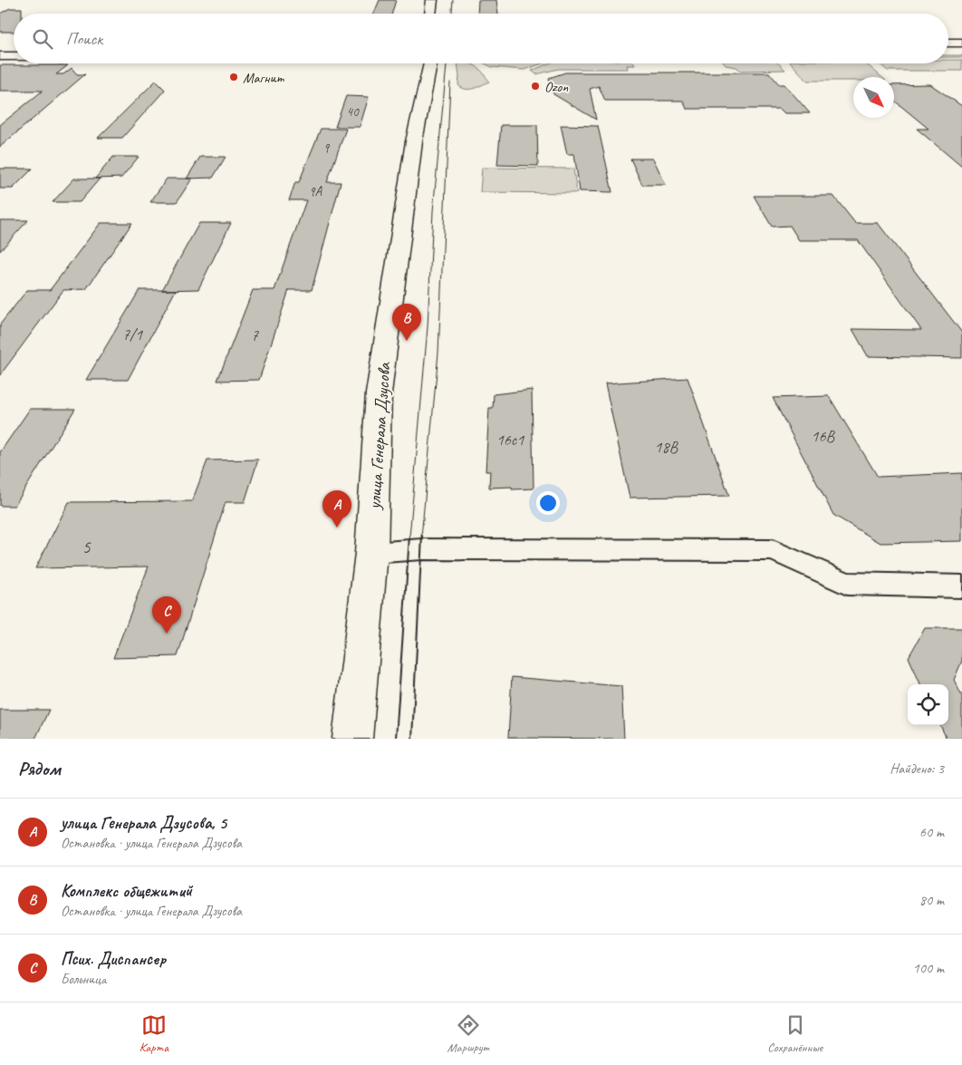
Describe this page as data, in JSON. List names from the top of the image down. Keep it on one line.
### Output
{"streets":{"street":["улица Генерала Дзусова"]},"places":["Магнит","Ozon"],"house_numbers":["40","9","9А","7/1","7","16В","16с1","18В","5"],"north":"bottom right","page":{"search":"Поиск","pins":["B","A","C"],"heading":["Рядом","Найдено: 3"],"list":[{"mark":"A","name":"улица Генерала Дзусова, 5","note":"Остановка · улица Генерала Дзусова","value":"60 m"},{"mark":"B","name":"Комплекс общежитий","note":"Остановка · улица Генерала Дзусова","value":"80 m"},{"mark":"C","name":"Псих. Диспансер","note":"Больница","value":"100 m"}],"nav":["Карта","Маршрут","Сохранённые"]}}
